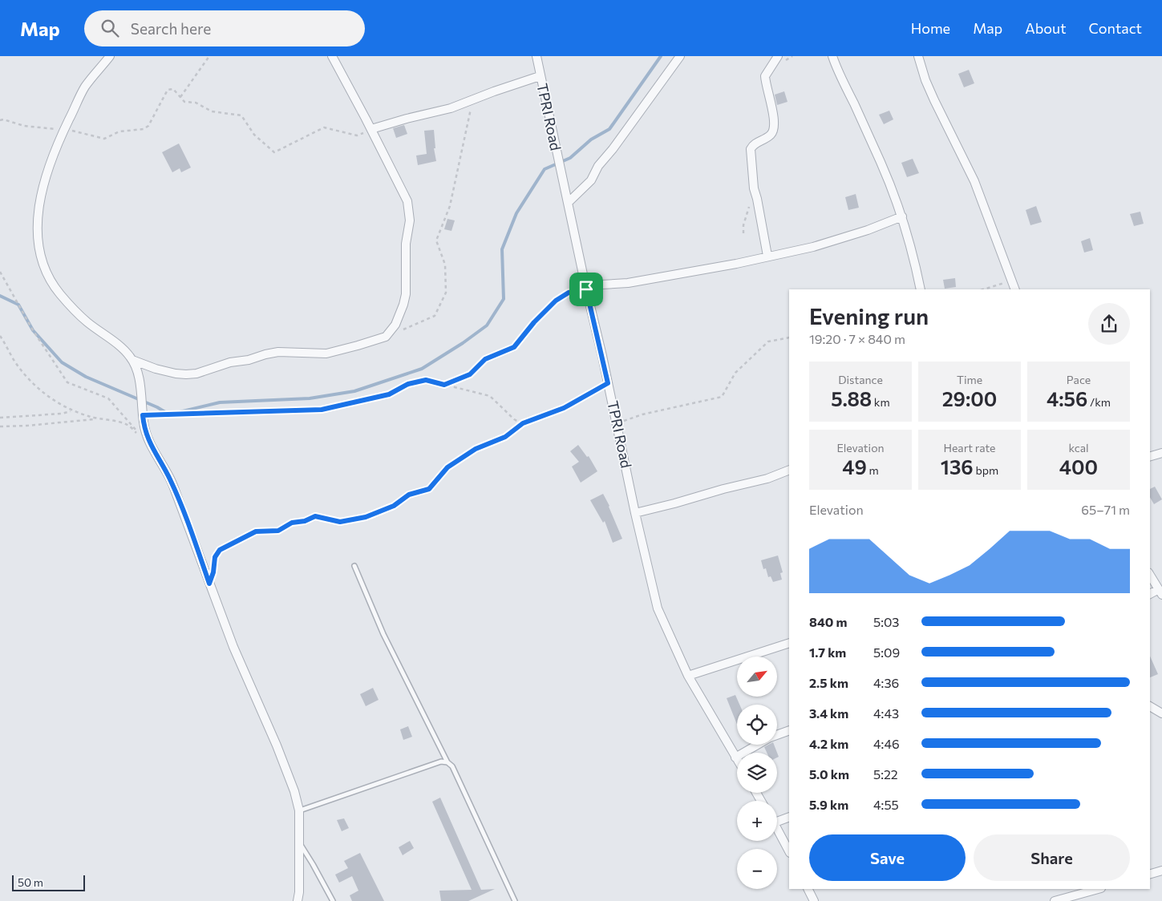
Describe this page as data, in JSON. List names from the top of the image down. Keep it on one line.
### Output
{"streets":{"street":["TPRI Road"]},"scale_bar":"50 m","north":"top right","page":{"header":"Map","search":"Search here","nav":["Home","Map","About","Contact"],"heading":["Evening run","19:20 · 7 × 840 m"],"stats":[["Distance","5.88 km"],["Time","29:00"],["Pace","4:56 /km"],["Elevation","49 m"],["Heart rate","136 bpm"],["kcal","400"]],"chart":["Elevation","65–71 m"],"list":[{"name":"840 m","note":"5:03"},{"name":"1.7 km","note":"5:09"},{"name":"2.5 km","note":"4:36"},{"name":"3.4 km","note":"4:43"},{"name":"4.2 km","note":"4:46"},{"name":"5.0 km","note":"5:22"},{"name":"5.9 km","note":"4:55"}],"map_buttons":["+","−"],"buttons":["Save","Share"],"scale":"50 m"}}
